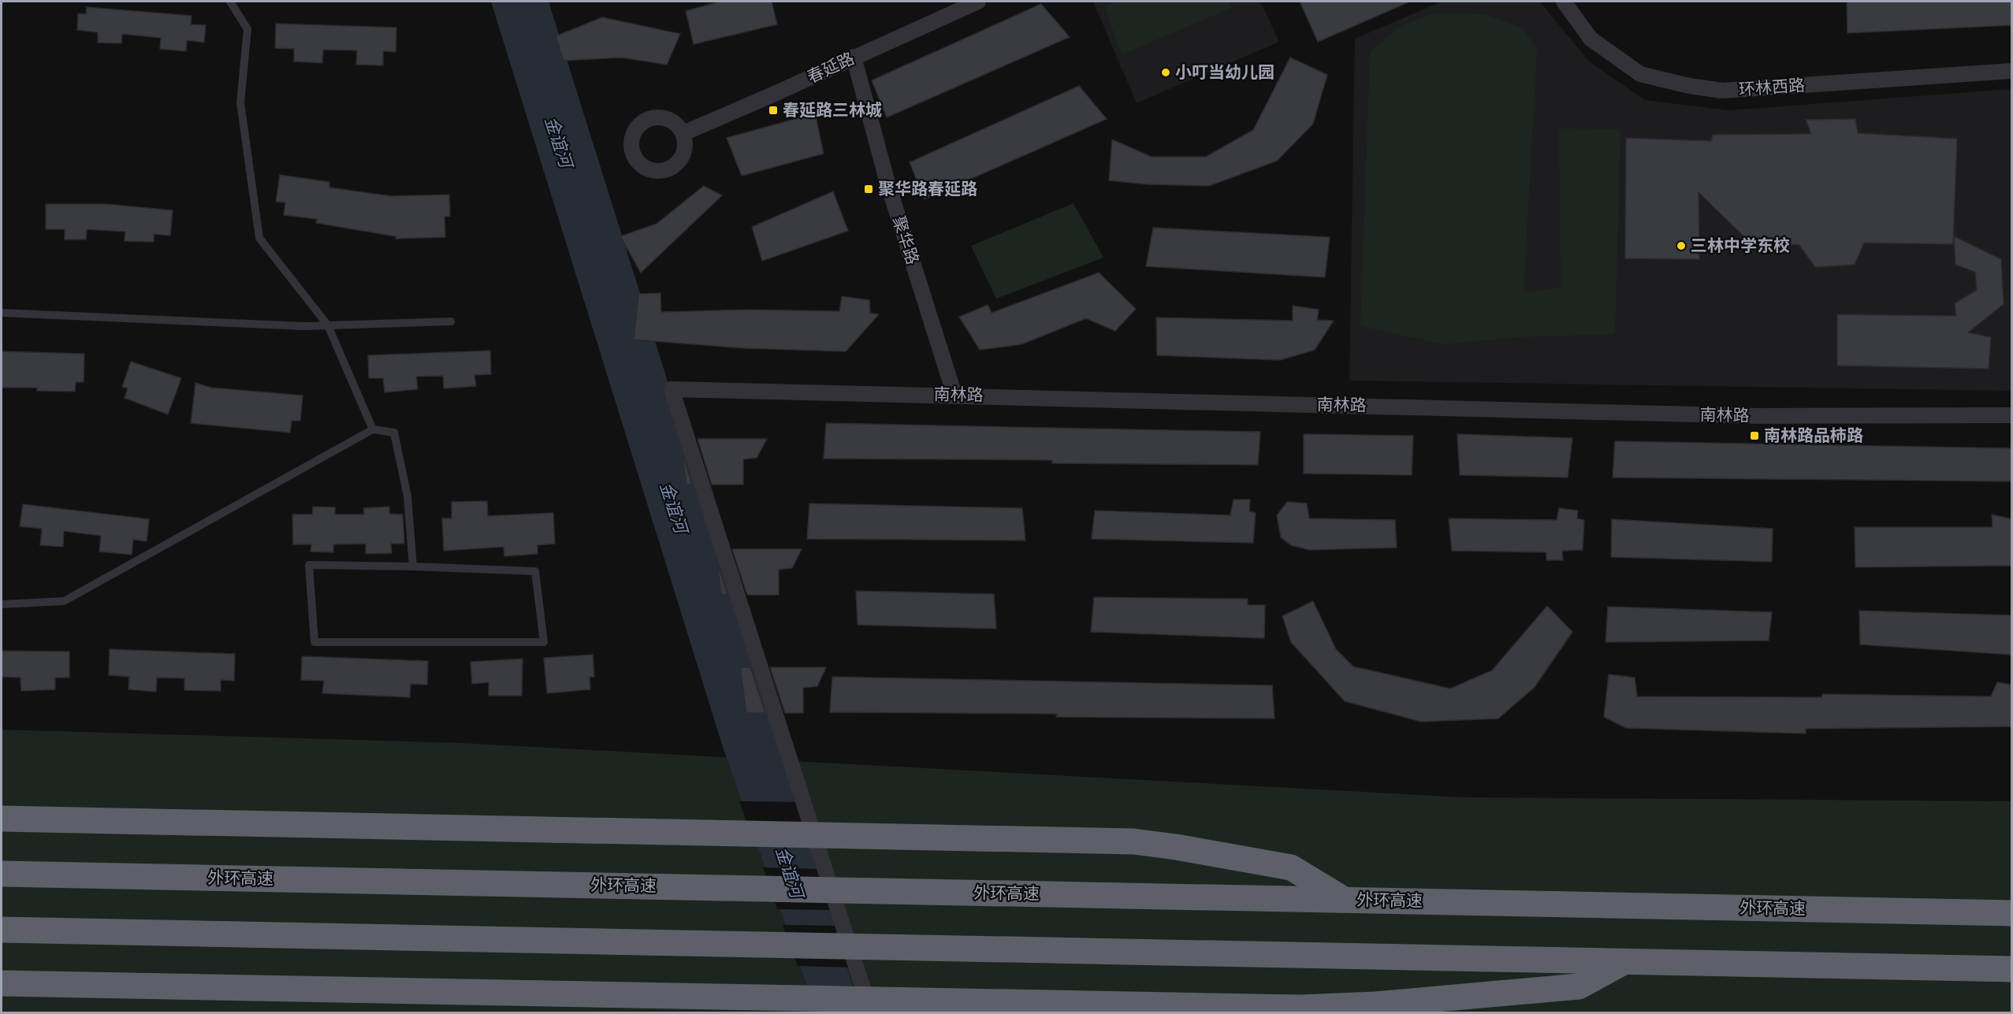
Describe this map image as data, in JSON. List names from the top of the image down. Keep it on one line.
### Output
{"streets":{"highway":["外环高速"],"street":["春延路","环林西路","聚华路","南林路"]},"crossings":[["春延路","聚华路"],["聚华路","南林路"]],"water":["金谊河"],"places":{"other":["小叮当幼儿园","三林中学东校"],"transit":["春延路三林城","聚华路春延路","南林路品柿路"]}}
